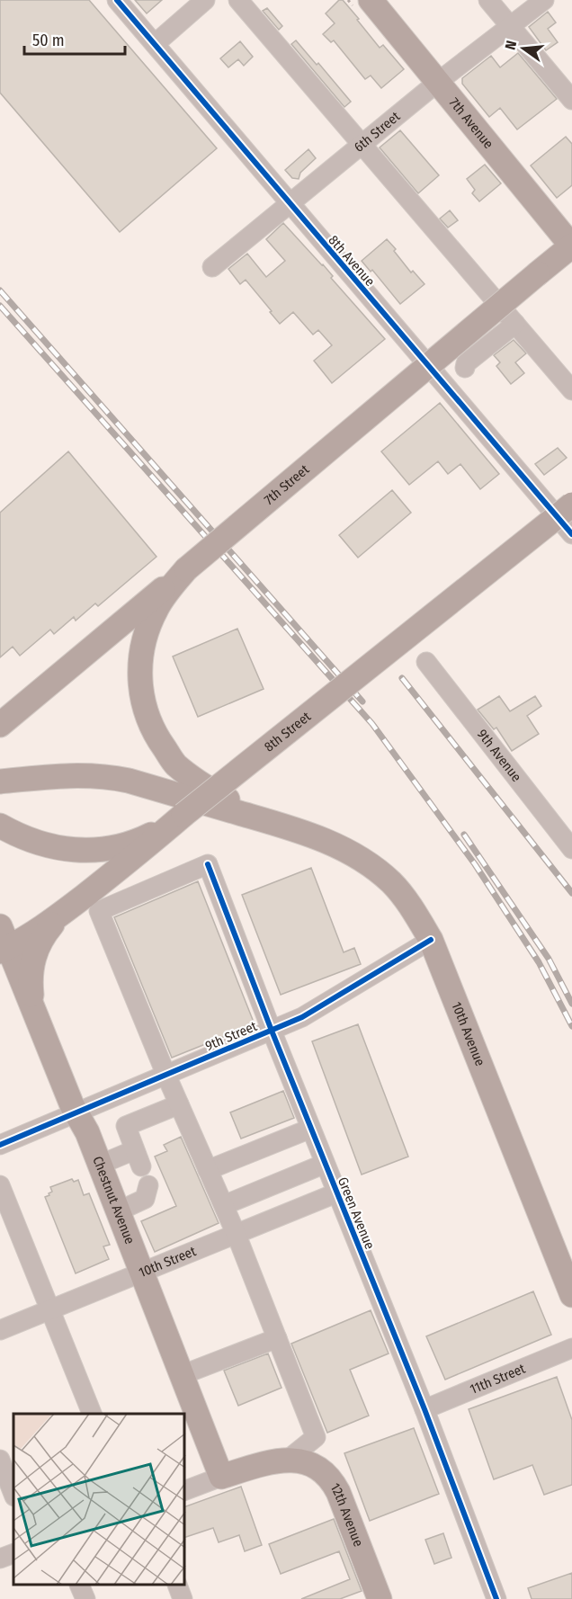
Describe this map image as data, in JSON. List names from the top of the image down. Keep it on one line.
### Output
{"streets":{"main road":["7th Avenue","7th Street","8th Street","10th Avenue","Chestnut Avenue","12th Avenue"],"street":["6th Street","8th Avenue","9th Avenue","9th Street","Green Avenue","10th Street","11th Street"]},"crossings":[["7th Avenue","6th Street"],["7th Avenue","7th Street"],["6th Street","8th Avenue"],["8th Street","Chestnut Avenue"],["10th Avenue","9th Street"],["9th Street","Chestnut Avenue"],["9th Street","Green Avenue"],["Chestnut Avenue","10th Street"],["Green Avenue","10th Street"],["Green Avenue","11th Street"]],"scale_bar":"50 m","north":"left"}
